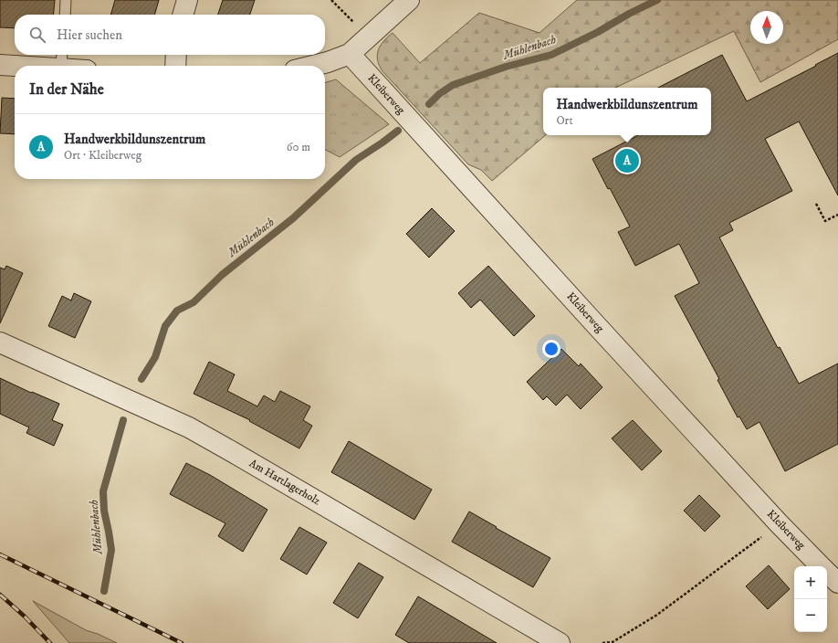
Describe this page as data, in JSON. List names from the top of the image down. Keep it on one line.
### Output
{"streets":{"street":["Kleiberweg","Am Hartlagerholz"]},"water":["Mühlenbach"],"north":"top","page":{"search":"Hier suchen","heading":"In der Nähe","popup":["Handwerkbildunszentrum","Ort"],"list":[{"mark":"A","name":"Handwerkbildunszentrum","note":"Ort · Kleiberweg","value":"60 m"}],"pins":"A","map_buttons":["+","−"]}}
